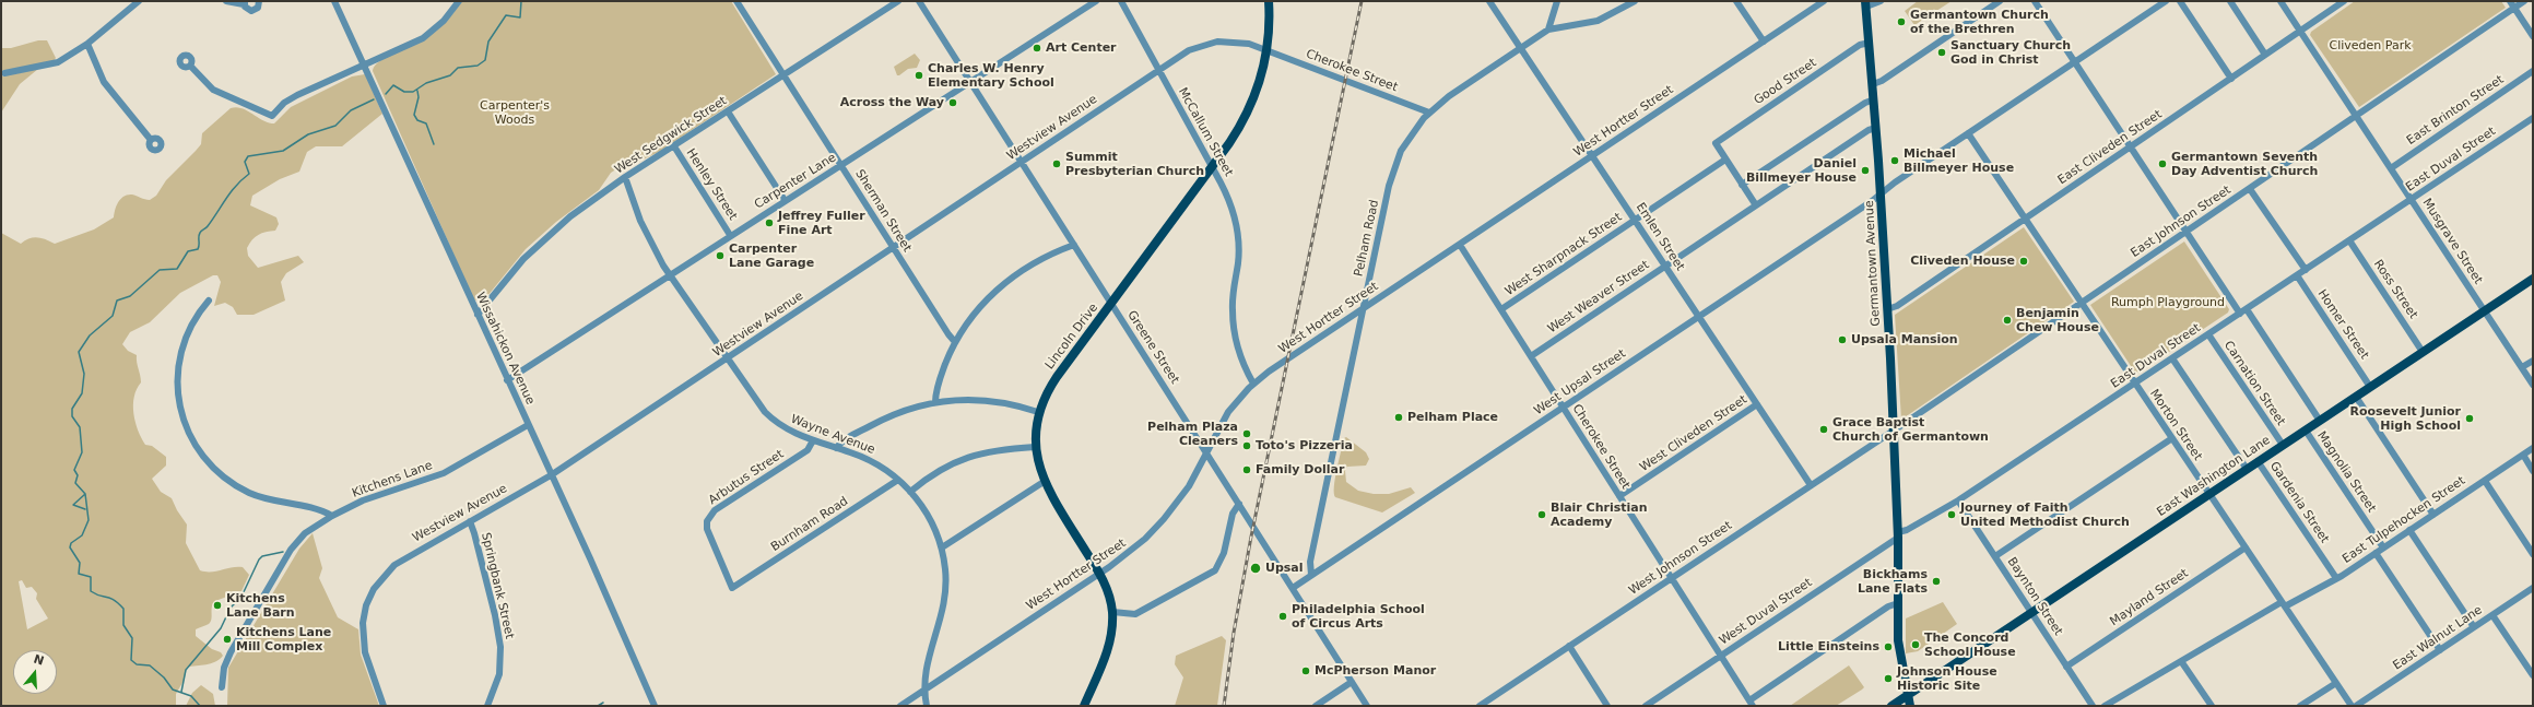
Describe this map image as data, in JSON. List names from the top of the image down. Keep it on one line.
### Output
{"streets":{"main road":["Germantown Avenue","Lincoln Drive","East Washington Lane"],"street":["Cherokee Street","Good Street","East Brinton Street","West Hortter Street","Westview Avenue","McCallum Street","West Sedgwick Street","East Cliveden Street","East Duval Street","Carpenter Lane","Henley Street","Sherman Street","East Johnson Street","Emlen Street","Pelham Road","Musgrave Street","West Sharpnack Street","Ross Street","West Weaver Street","Homer Street","Greene Street","Wissahickon Avenue","West Upsal Street","Carnation Street","Morton Street","West Cliveden Street","Wayne Avenue","Magnolia Street","Arbutus Street","Kitchens Lane","Gardenia Street","East Tulpehocken Street","Burnham Road","West Johnson Street","Springbank Street","Baynton Street","Mayland Street","West Duval Street","East Walnut Lane"]},"crossings":[["Cherokee Street","West Hortter Street"],["Cherokee Street","Westview Avenue"],["Cherokee Street","Pelham Road"],["Cherokee Street","West Sharpnack Street"],["Cherokee Street","West Weaver Street"],["Cherokee Street","Lincoln Drive"],["Cherokee Street","West Upsal Street"],["Cherokee Street","West Cliveden Street"],["Cherokee Street","West Johnson Street"],["Cherokee Street","West Duval Street"],["Good Street","West Sharpnack Street"],["Good Street","Germantown Avenue"],["East Brinton Street","Musgrave Street"],["West Hortter Street","McCallum Street"],["West Hortter Street","Emlen Street"],["West Hortter Street","Pelham Road"],["West Hortter Street","Lincoln Drive"],["West Hortter Street","Greene Street"],["West Hortter Street","Wayne Avenue"],["Westview Avenue","McCallum Street"],["Westview Avenue","Sherman Street"],["Westview Avenue","Lincoln Drive"],["Westview Avenue","Greene Street"],["Westview Avenue","Wissahickon Avenue"],["Westview Avenue","Wayne Avenue"],["Westview Avenue","Springbank Street"],["McCallum Street","Lincoln Drive"],["West Sedgwick Street","Henley Street"],["West Sedgwick Street","Sherman Street"],["West Sedgwick Street","Wissahickon Avenue"],["West Sedgwick Street","Wayne Avenue"],["East Cliveden Street","Musgrave Street"],["East Cliveden Street","Germantown Avenue"],["East Cliveden Street","Morton Street"],["East Duval Street","Musgrave Street"],["East Duval Street","Germantown Avenue"],["East Duval Street","Ross Street"],["East Duval Street","Homer Street"],["East Duval Street","Carnation Street"],["East Duval Street","Morton Street"],["East Duval Street","Magnolia Street"],["East Duval Street","Baynton Street"],["East Duval Street","West Duval Street"],["Carpenter Lane","Henley Street"],["Carpenter Lane","Sherman Street"],["Carpenter Lane","Greene Street"],["Carpenter Lane","Wissahickon Avenue"],["Carpenter Lane","Wayne Avenue"],["East Johnson Street","Musgrave Street"],["East Johnson Street","Germantown Avenue"],["East Johnson Street","Morton Street"],["East Johnson Street","West Johnson Street"],["Emlen Street","Pelham Road"],["Emlen Street","West Sharpnack Street"],["Emlen Street","West Weaver Street"],["Emlen Street","West Upsal Street"],["Emlen Street","West Cliveden Street"],["Emlen Street","West Johnson Street"],["Pelham Road","West Upsal Street"],["Musgrave Street","East Washington Lane"],["Germantown Avenue","West Weaver Street"],["Germantown Avenue","West Upsal Street"],["Germantown Avenue","East Washington Lane"],["Germantown Avenue","West Johnson Street"],["Germantown Avenue","West Duval Street"],["Ross Street","East Washington Lane"],["Homer Street","East Washington Lane"],["Lincoln Drive","Greene Street"],["Greene Street","West Upsal Street"],["Wissahickon Avenue","Kitchens Lane"],["West Upsal Street","Morton Street"],["Carnation Street","East Washington Lane"],["Morton Street","East Washington Lane"],["Morton Street","East Tulpehocken Street"],["Morton Street","Mayland Street"],["Wayne Avenue","Arbutus Street"],["Wayne Avenue","Burnham Road"],["Magnolia Street","East Washington Lane"],["Magnolia Street","East Tulpehocken Street"],["East Washington Lane","Gardenia Street"],["East Washington Lane","Baynton Street"],["Arbutus Street","Burnham Road"],["Gardenia Street","East Tulpehocken Street"],["Baynton Street","Mayland Street"]],"parks":["Cliveden Park","Carpenter's Woods","Rumph Playground"],"places":["Germantown Church of the Brethren","Art Center","Sanctuary Church God in Christ","Charles W. Henry Elementary School","Across the Way","Michael Billmeyer House","Summit Presbyterian Church","Germantown Seventh Day Adventist Church","Daniel Billmeyer House","Jeffrey Fuller Fine Art","Carpenter Lane Garage","Cliveden House","Benjamin Chew House","Upsala Mansion","Pelham Place","Roosevelt Junior High School","Grace Baptist Church of Germantown","Pelham Plaza Cleaners","Toto's Pizzeria","Family Dollar","Blair Christian Academy","Journey of Faith United Methodist Church","Upsal","Bickhams Lane Flats","Kitchens Lane Barn","Philadelphia School of Circus Arts","Kitchens Lane Mill Complex","The Concord School House","Little Einsteins","McPherson Manor","Johnson House Historic Site"],"north":"top"}
